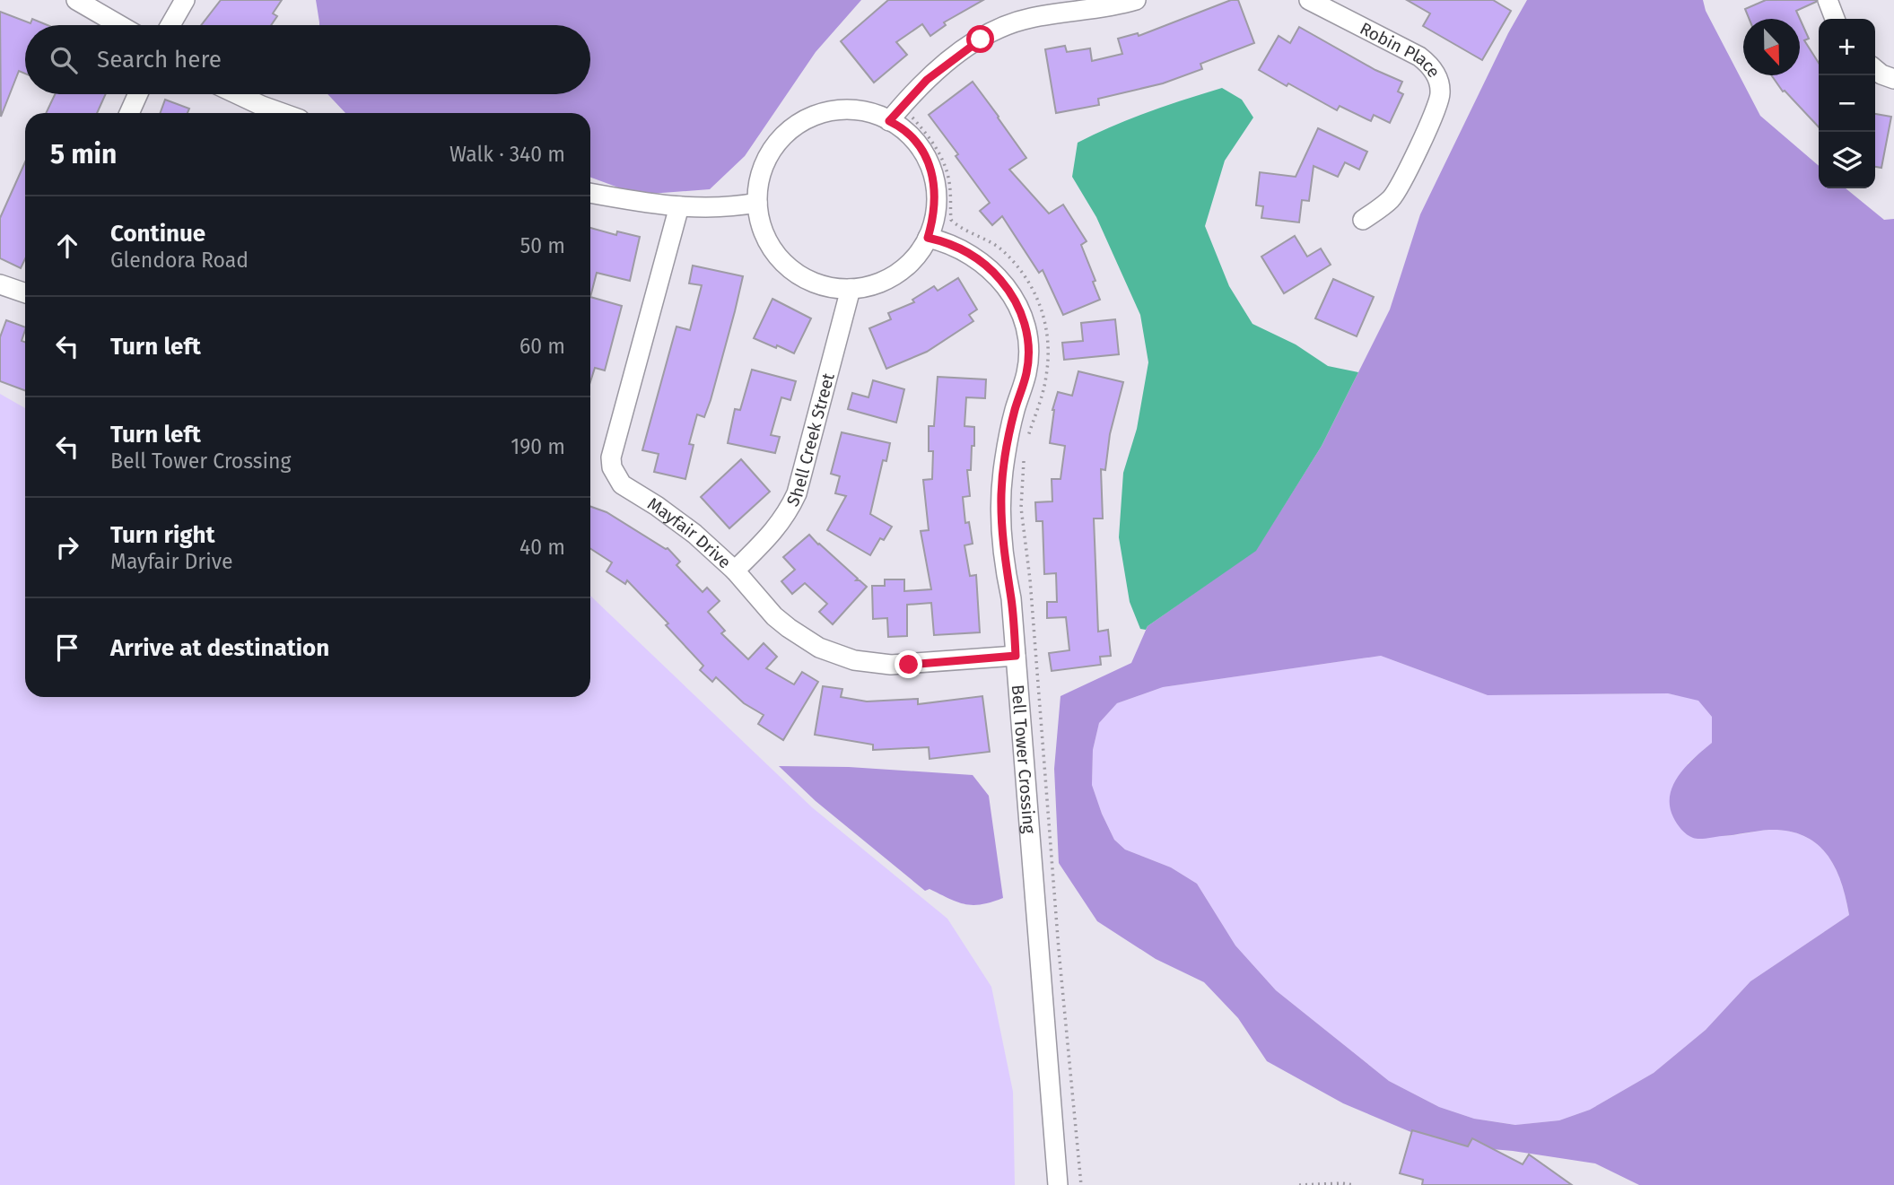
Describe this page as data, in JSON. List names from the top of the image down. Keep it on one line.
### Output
{"streets":{"street":["Robin Place","Shell Creek Street","Mayfair Drive","Bell Tower Crossing"]},"crossings":[["Shell Creek Street","Mayfair Drive"],["Shell Creek Street","Bell Tower Crossing"],["Mayfair Drive","Bell Tower Crossing"]],"north":"bottom","page":{"map_buttons":["+","−"],"search":"Search here","heading":["5 min","Walk · 340 m"],"list":[["Continue","Glendora Road","50 m"],["Turn left","60 m"],["Turn left","Bell Tower Crossing","190 m"],["Turn right","Mayfair Drive","40 m"],"Arrive at destination"]}}
